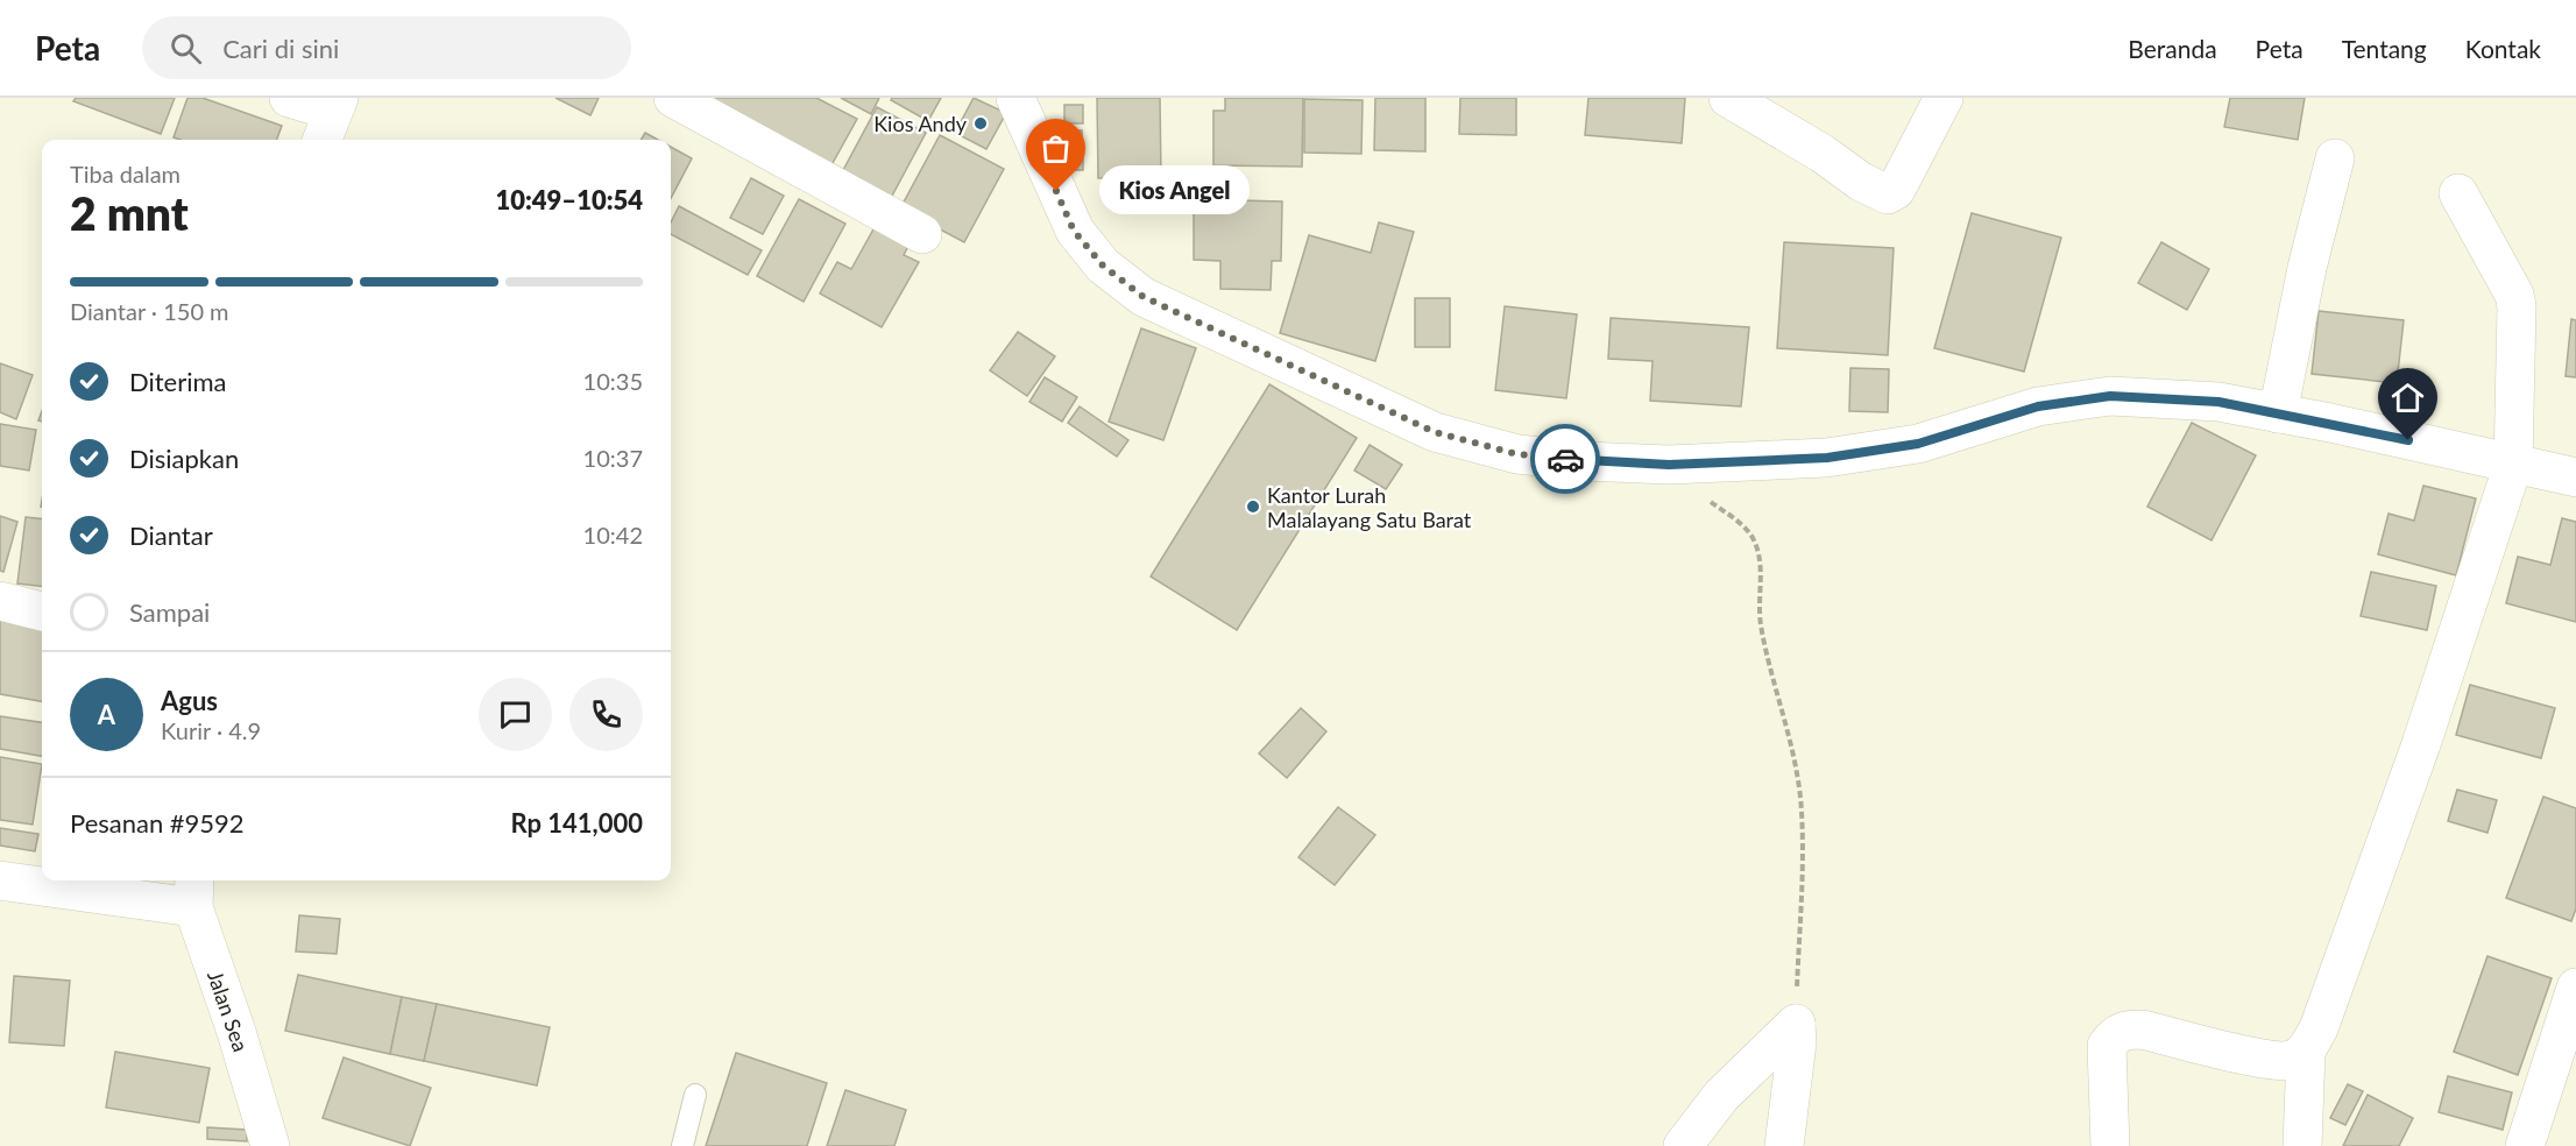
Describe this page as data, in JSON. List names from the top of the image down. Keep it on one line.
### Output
{"streets":{"street":["Jalan Sea"]},"places":["Kios Andy","Kios Angel","Kantor Lurah Malalayang Satu Barat"],"page":{"header":"Peta","search":"Cari di sini","nav":["Beranda","Peta","Tentang","Kontak"],"heading":["2 mnt","Tiba dalam","10:49–10:54"],"panel":["Agus","Kurir · 4.9","Pesanan #9592","Rp 141,000"],"bubble":"Kios Angel","bar":"Diantar · 150 m","list":[["Diterima","10:35"],["Disiapkan","10:37"],["Diantar","10:42"],"Sampai"],"round":"A"}}
